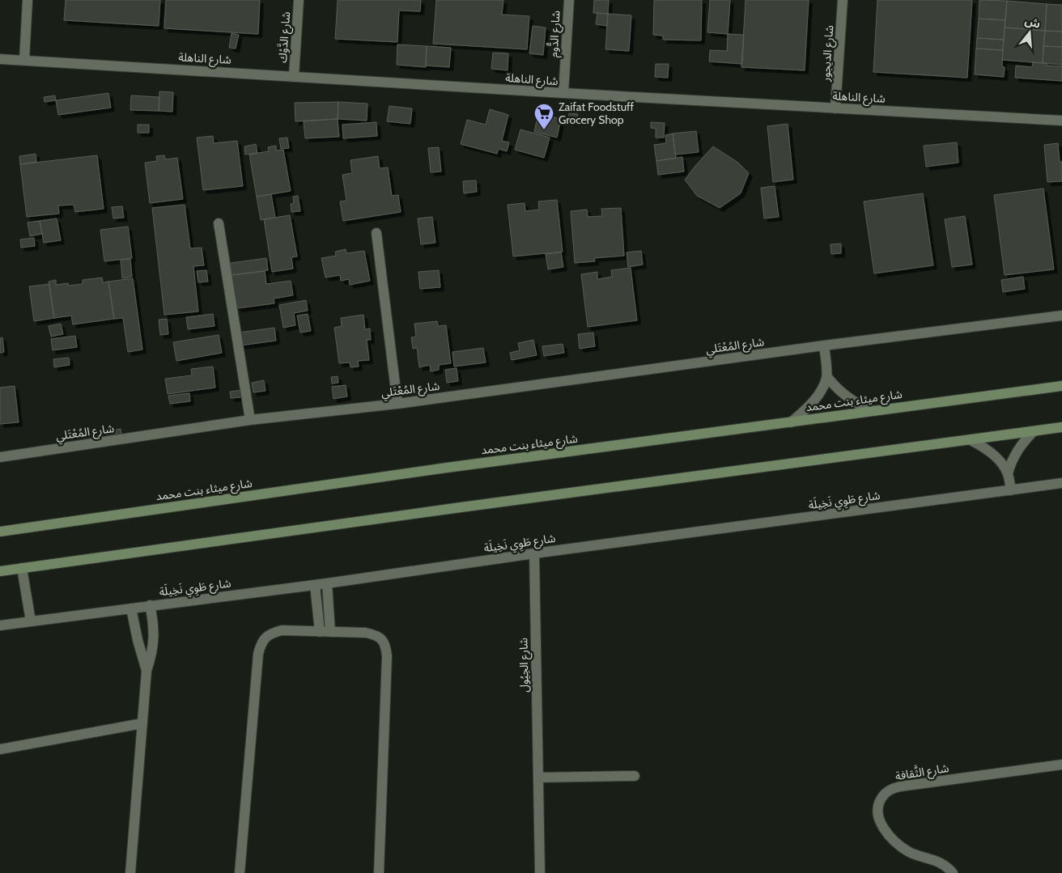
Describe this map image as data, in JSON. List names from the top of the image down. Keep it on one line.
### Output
{"streets":{"main road":["شارع ميثاء بنت محمد"],"street":["شارع الدُّوم","شارع الدَّوْك","شارع الديجور","شارع الناهلة","شارع المُعْتَلي","شارع طَوِي نَخِيلَة","شارع الحِيُول","شارع الثَّقافة"]},"crossings":[["شارع الدُّوم","شارع الناهلة"],["شارع الدَّوْك","شارع الناهلة"],["شارع الديجور","شارع الناهلة"],["شارع طَوِي نَخِيلَة","شارع الحِيُول"]],"places":{"supermarket":["Zaifat Foodstuff Grocery Shop"]},"north":"top"}
